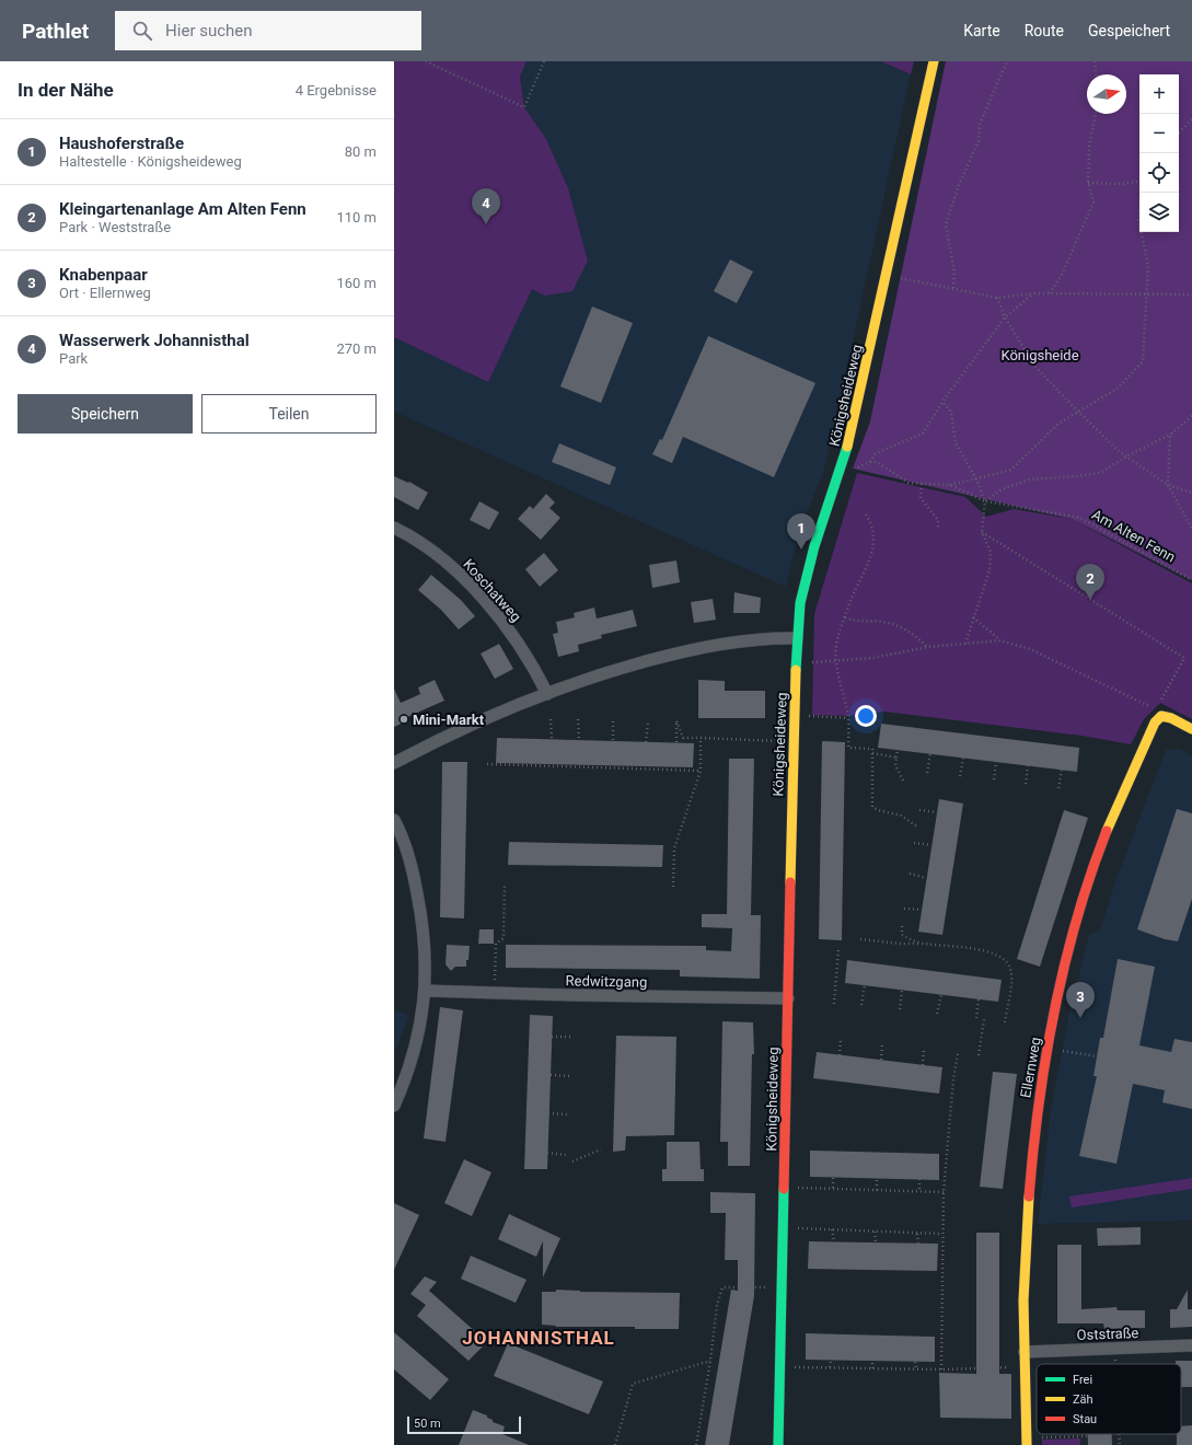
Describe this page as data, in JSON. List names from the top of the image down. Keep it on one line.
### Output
{"streets":{"street":["Königsheideweg","Koschatweg","Redwitzgang","Ellernweg","Oststraße"],"path":["Am Alten Fenn"]},"crossings":[["Königsheideweg","Redwitzgang"],["Ellernweg","Oststraße"]],"districts":["JOHANNISTHAL"],"parks":["Königsheide"],"places":["Mini-Markt"],"legend":["Frei","Zäh","Stau"],"scale_bar":"50 m","north":"right","page":{"header":"Pathlet","search":"Hier suchen","nav":["Karte","Route","Gespeichert"],"heading":["In der Nähe","4 Ergebnisse"],"map_buttons":["+","−"],"list":[{"mark":"1","name":"Haushoferstraße","note":"Haltestelle · Königsheideweg","value":"80 m"},{"mark":"2","name":"Kleingartenanlage Am Alten Fenn","note":"Park · Weststraße","value":"110 m"},{"mark":"3","name":"Knabenpaar","note":"Ort · Ellernweg","value":"160 m"},{"mark":"4","name":"Wasserwerk Johannisthal","note":"Park","value":"270 m"}],"pins":["4","1","2","3"],"buttons":["Speichern","Teilen"],"scale":"50 m"}}
